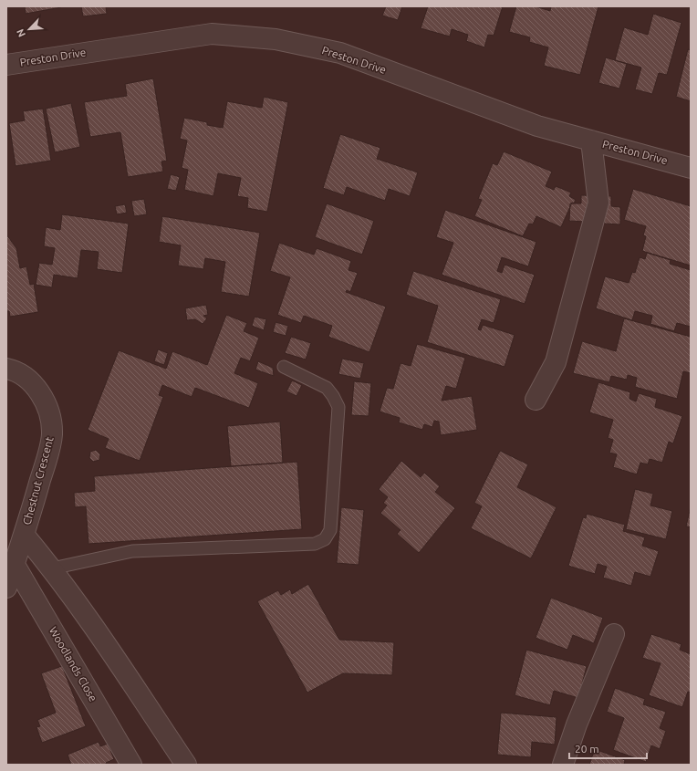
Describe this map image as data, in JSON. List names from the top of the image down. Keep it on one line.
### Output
{"streets":{"street":["Preston Drive","Chestnut Crescent","Woodlands Close"]},"crossings":[["Chestnut Crescent","Woodlands Close"]],"scale_bar":"20 m","north":"bottom left"}
